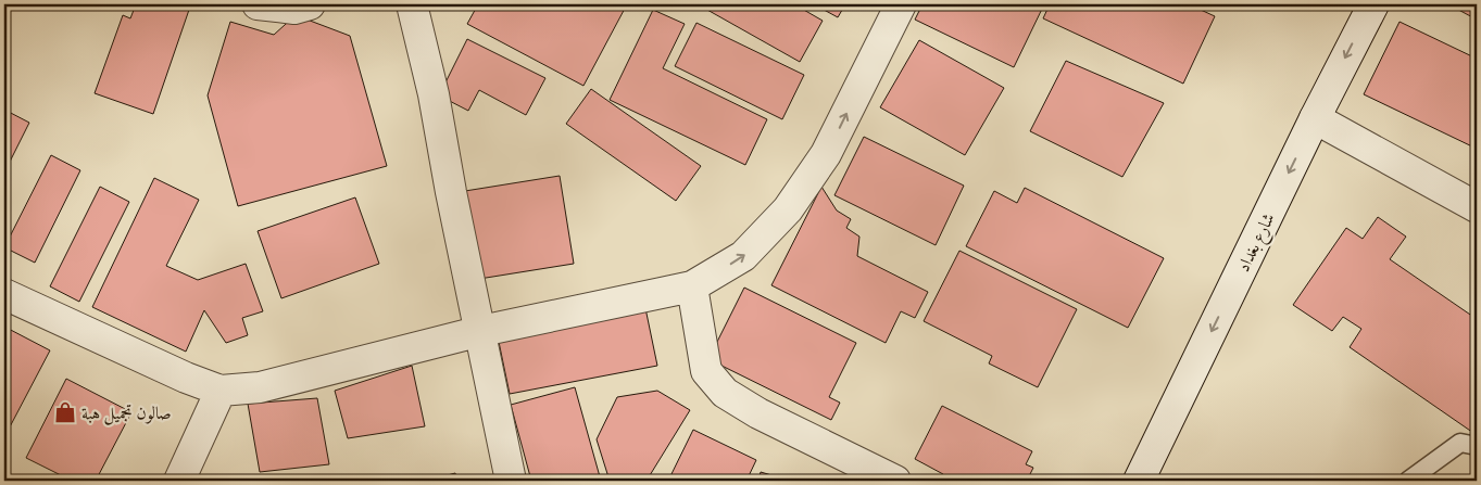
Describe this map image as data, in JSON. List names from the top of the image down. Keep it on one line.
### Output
{"streets":{"street":["شارع بغداد"]},"one_way":["شارع بغداد"],"places":{"shop":["صالون تجميل هبة"]}}
